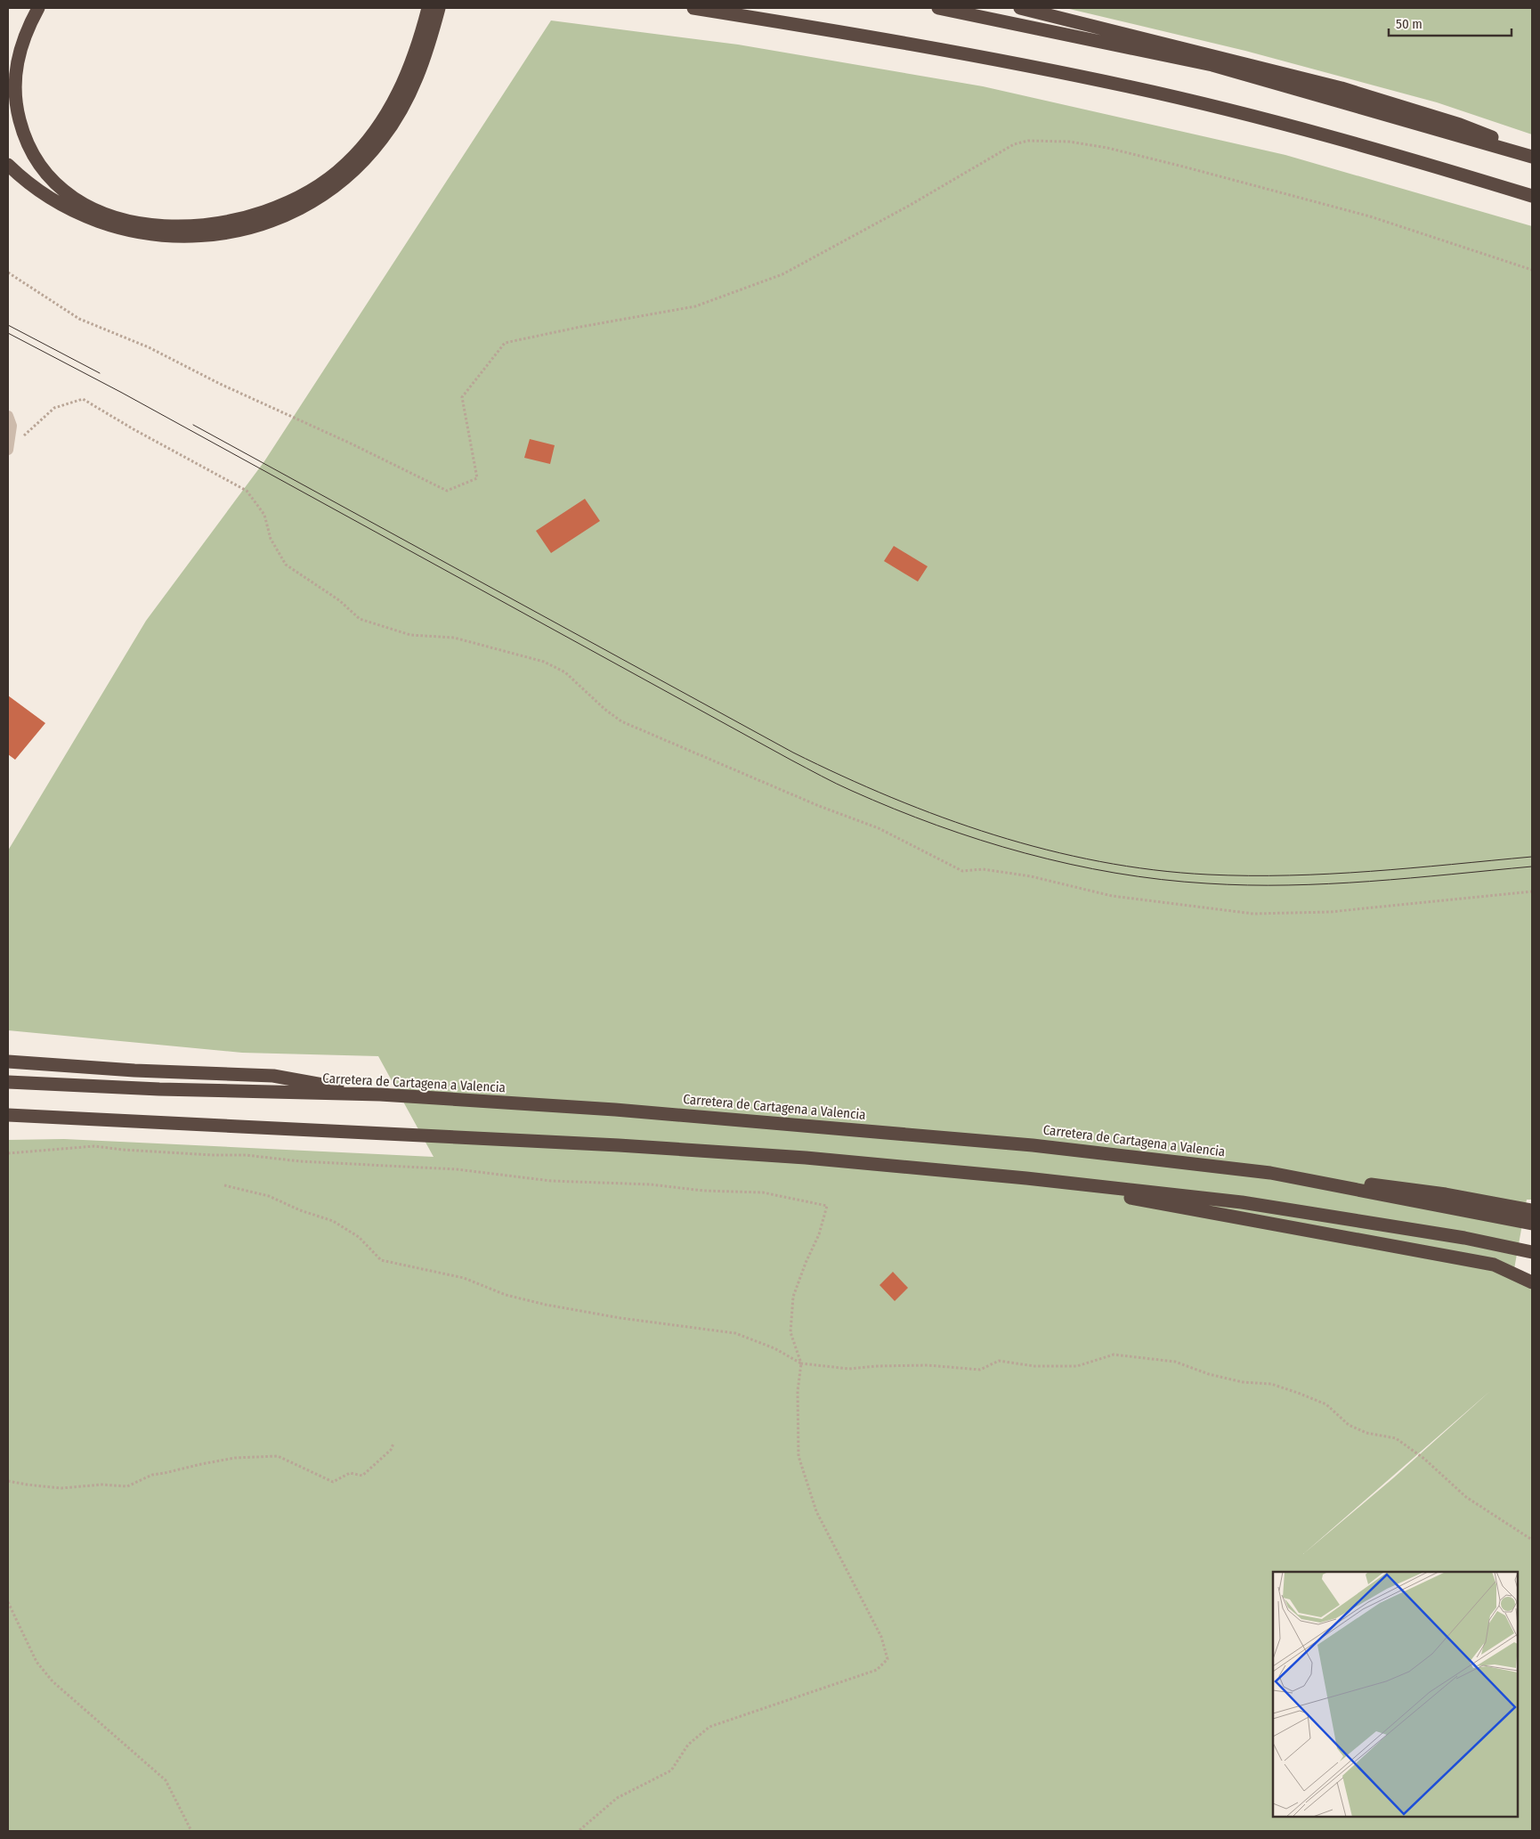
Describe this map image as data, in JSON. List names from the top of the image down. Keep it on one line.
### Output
{"streets":{"highway":["Carretera de Cartagena a Valencia"]},"scale_bar":"50 m"}
